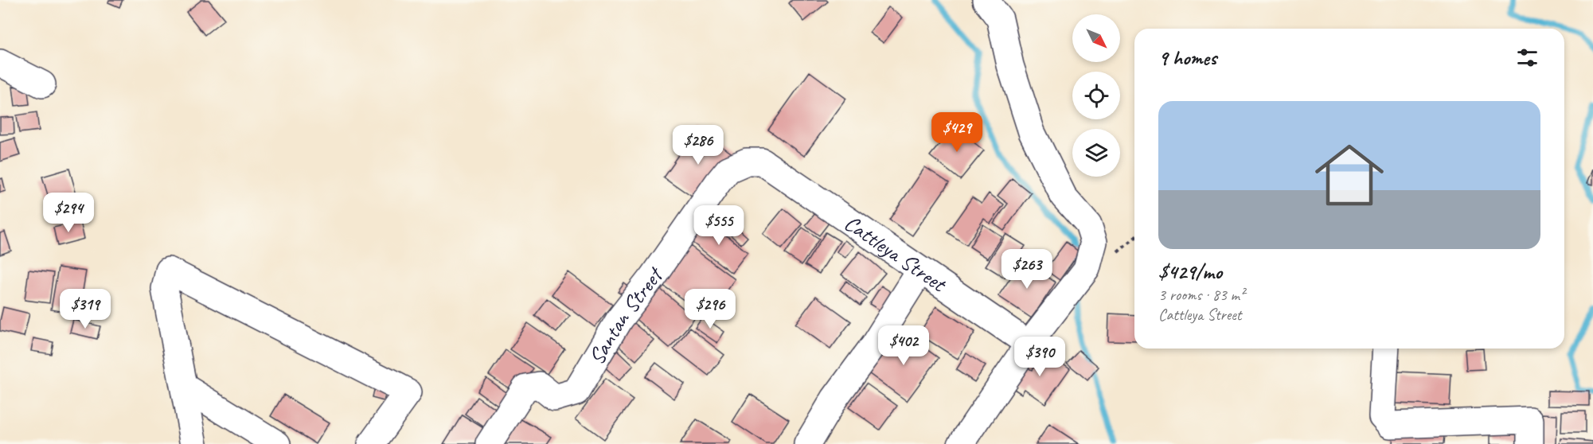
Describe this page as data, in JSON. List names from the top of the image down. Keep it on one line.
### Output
{"streets":{"street":["Cattleya Street","Santan Street"]},"crossings":[["Cattleya Street","Santan Street"]],"north":"bottom right","page":{"heading":"9 homes","list":[{"name":"$429/mo","note":"3 rooms · 83 m² · Cattleya Street"}],"price":["$429","$286","$294","$555","$263","$319","$296","$402","$390"]}}
